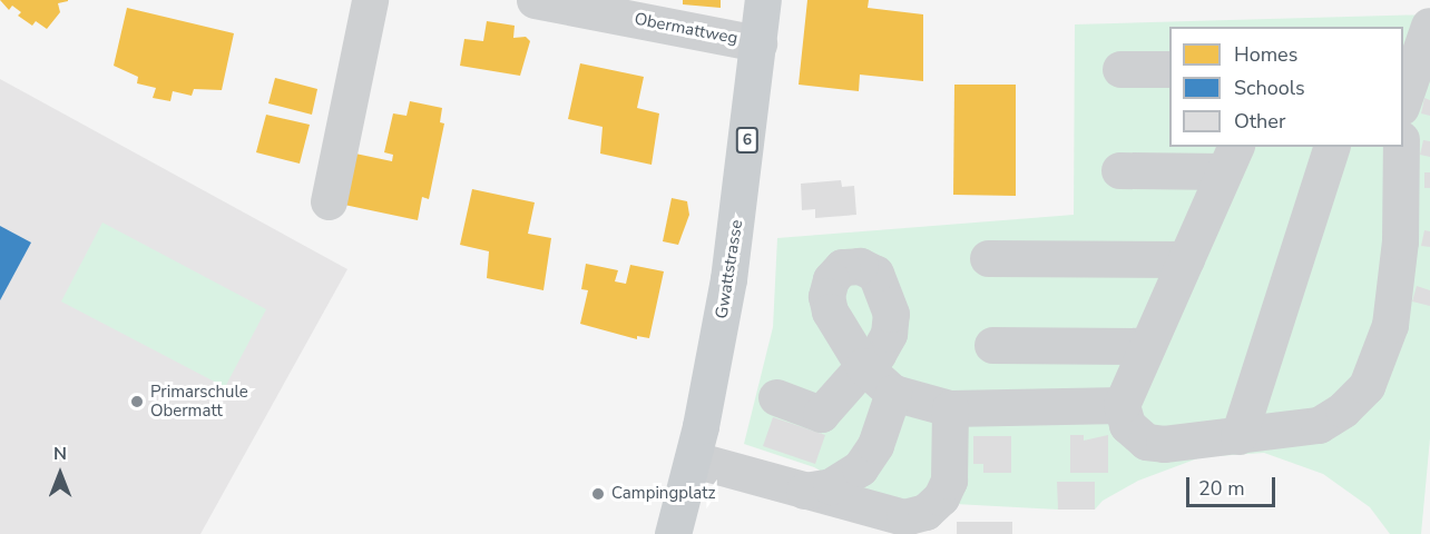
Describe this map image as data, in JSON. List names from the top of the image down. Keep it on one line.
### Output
{"streets":{"main road":["6","Gwattstrasse"],"street":["Obermattweg"]},"crossings":[["Obermattweg","Gwattstrasse"]],"places":["Primarschule Obermatt","Campingplatz"],"legend":["Homes","Schools","Other"],"scale_bar":"20 m","north":"top"}
